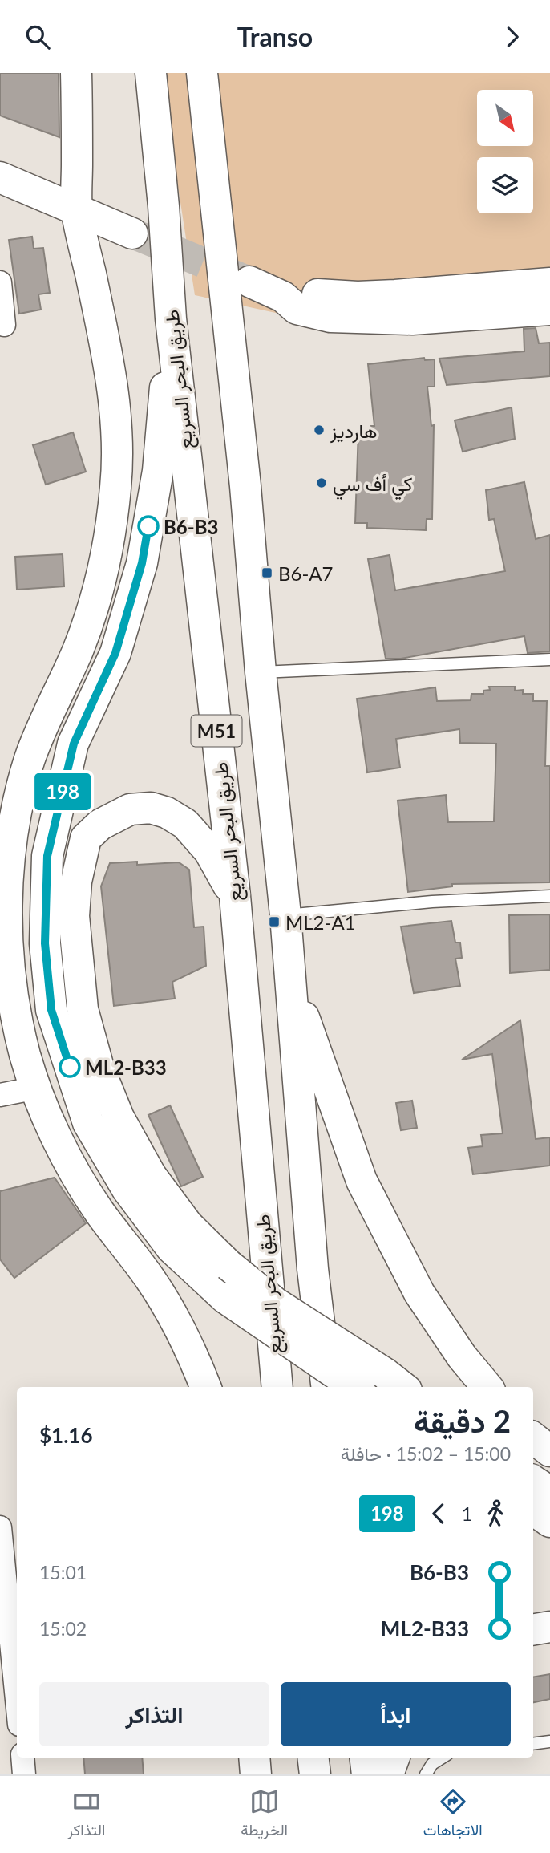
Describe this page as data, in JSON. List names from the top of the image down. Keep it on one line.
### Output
{"streets":{"main road":["طريق البحر السريع","M51"]},"places":{"other":["هارديز","كي أف سي","B6-B3","ML2-B33"],"transit":["B6-A7","ML2-A1"]},"lines":["bus line 198"],"north":"bottom right","page":{"header":"Transo","on_map":"198","heading":["2 دقيقة","15:00 – 15:02 · حافلة","$1.16"],"legs":["1","198"],"list":[{"name":"B6-B3","value":"15:01"},{"name":"ML2-B33","value":"15:02"}],"buttons":["ابدأ","التذاكر"],"tabs":["الاتجاهات","الخريطة","التذاكر"]}}
